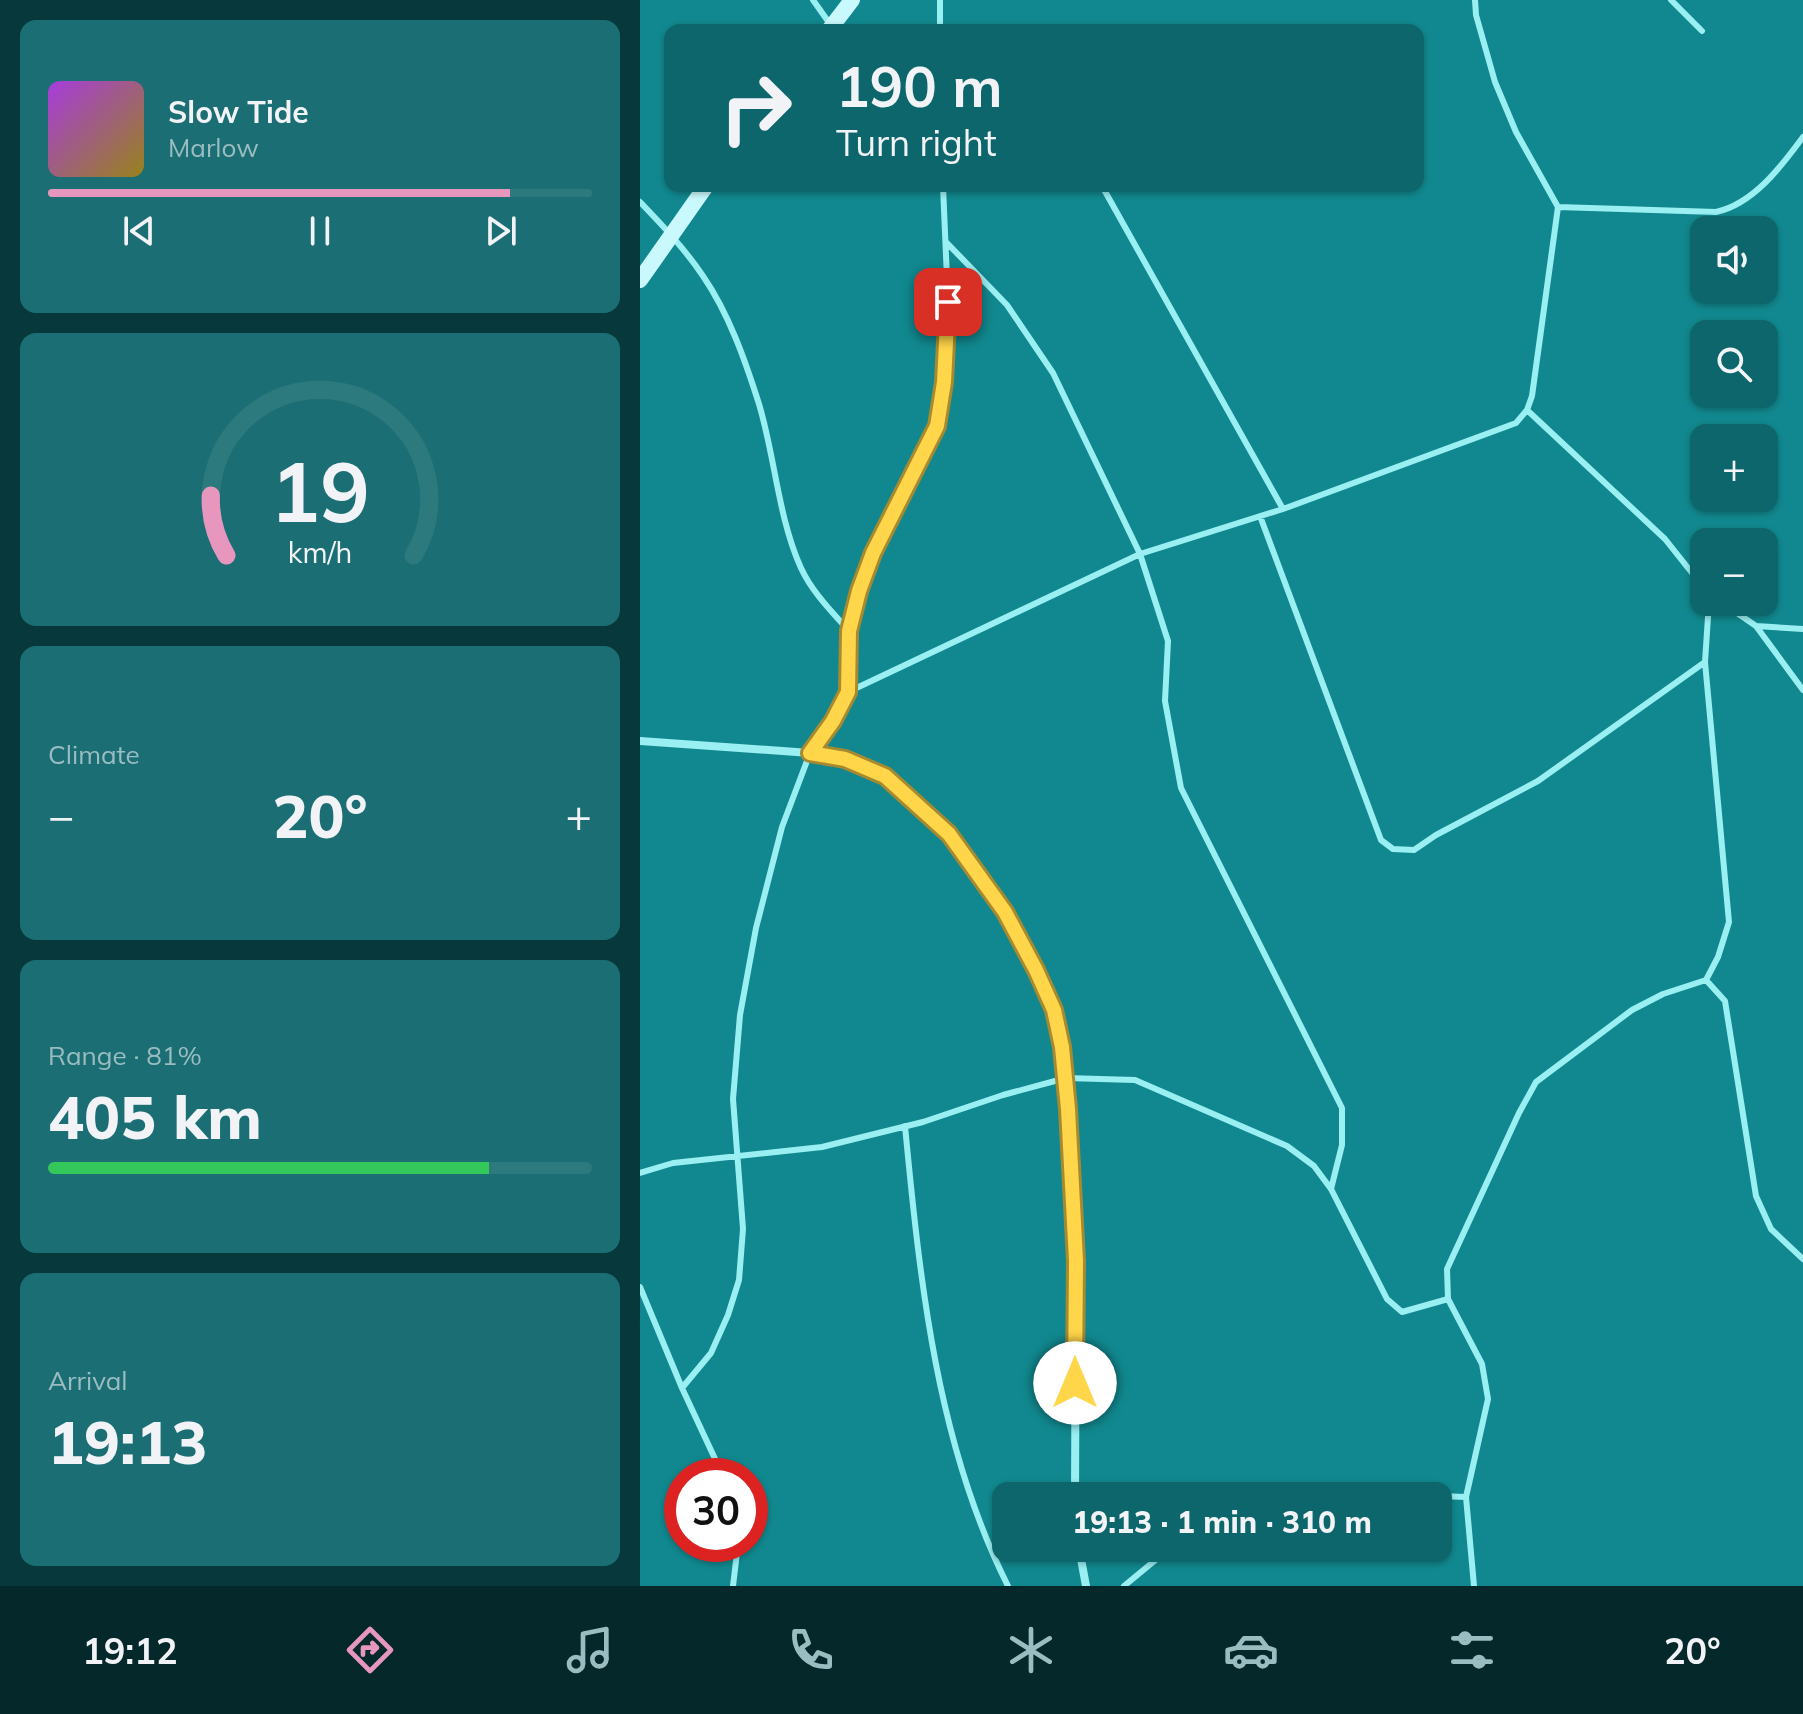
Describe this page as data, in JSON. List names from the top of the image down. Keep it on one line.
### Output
{"page":{"turn":["190 m","Turn right"],"song":["Slow Tide","Marlow"],"map_buttons":["+","−"],"tile":["Climate",["Range · 81%","405 km"],["Arrival","19:13"]],"heat":["−","20°","+"],"limit":"30","trip":"19:13 · 1 min · 310 m","tabs":["19:12","20°"],"gauge":["19","km/h"]}}
